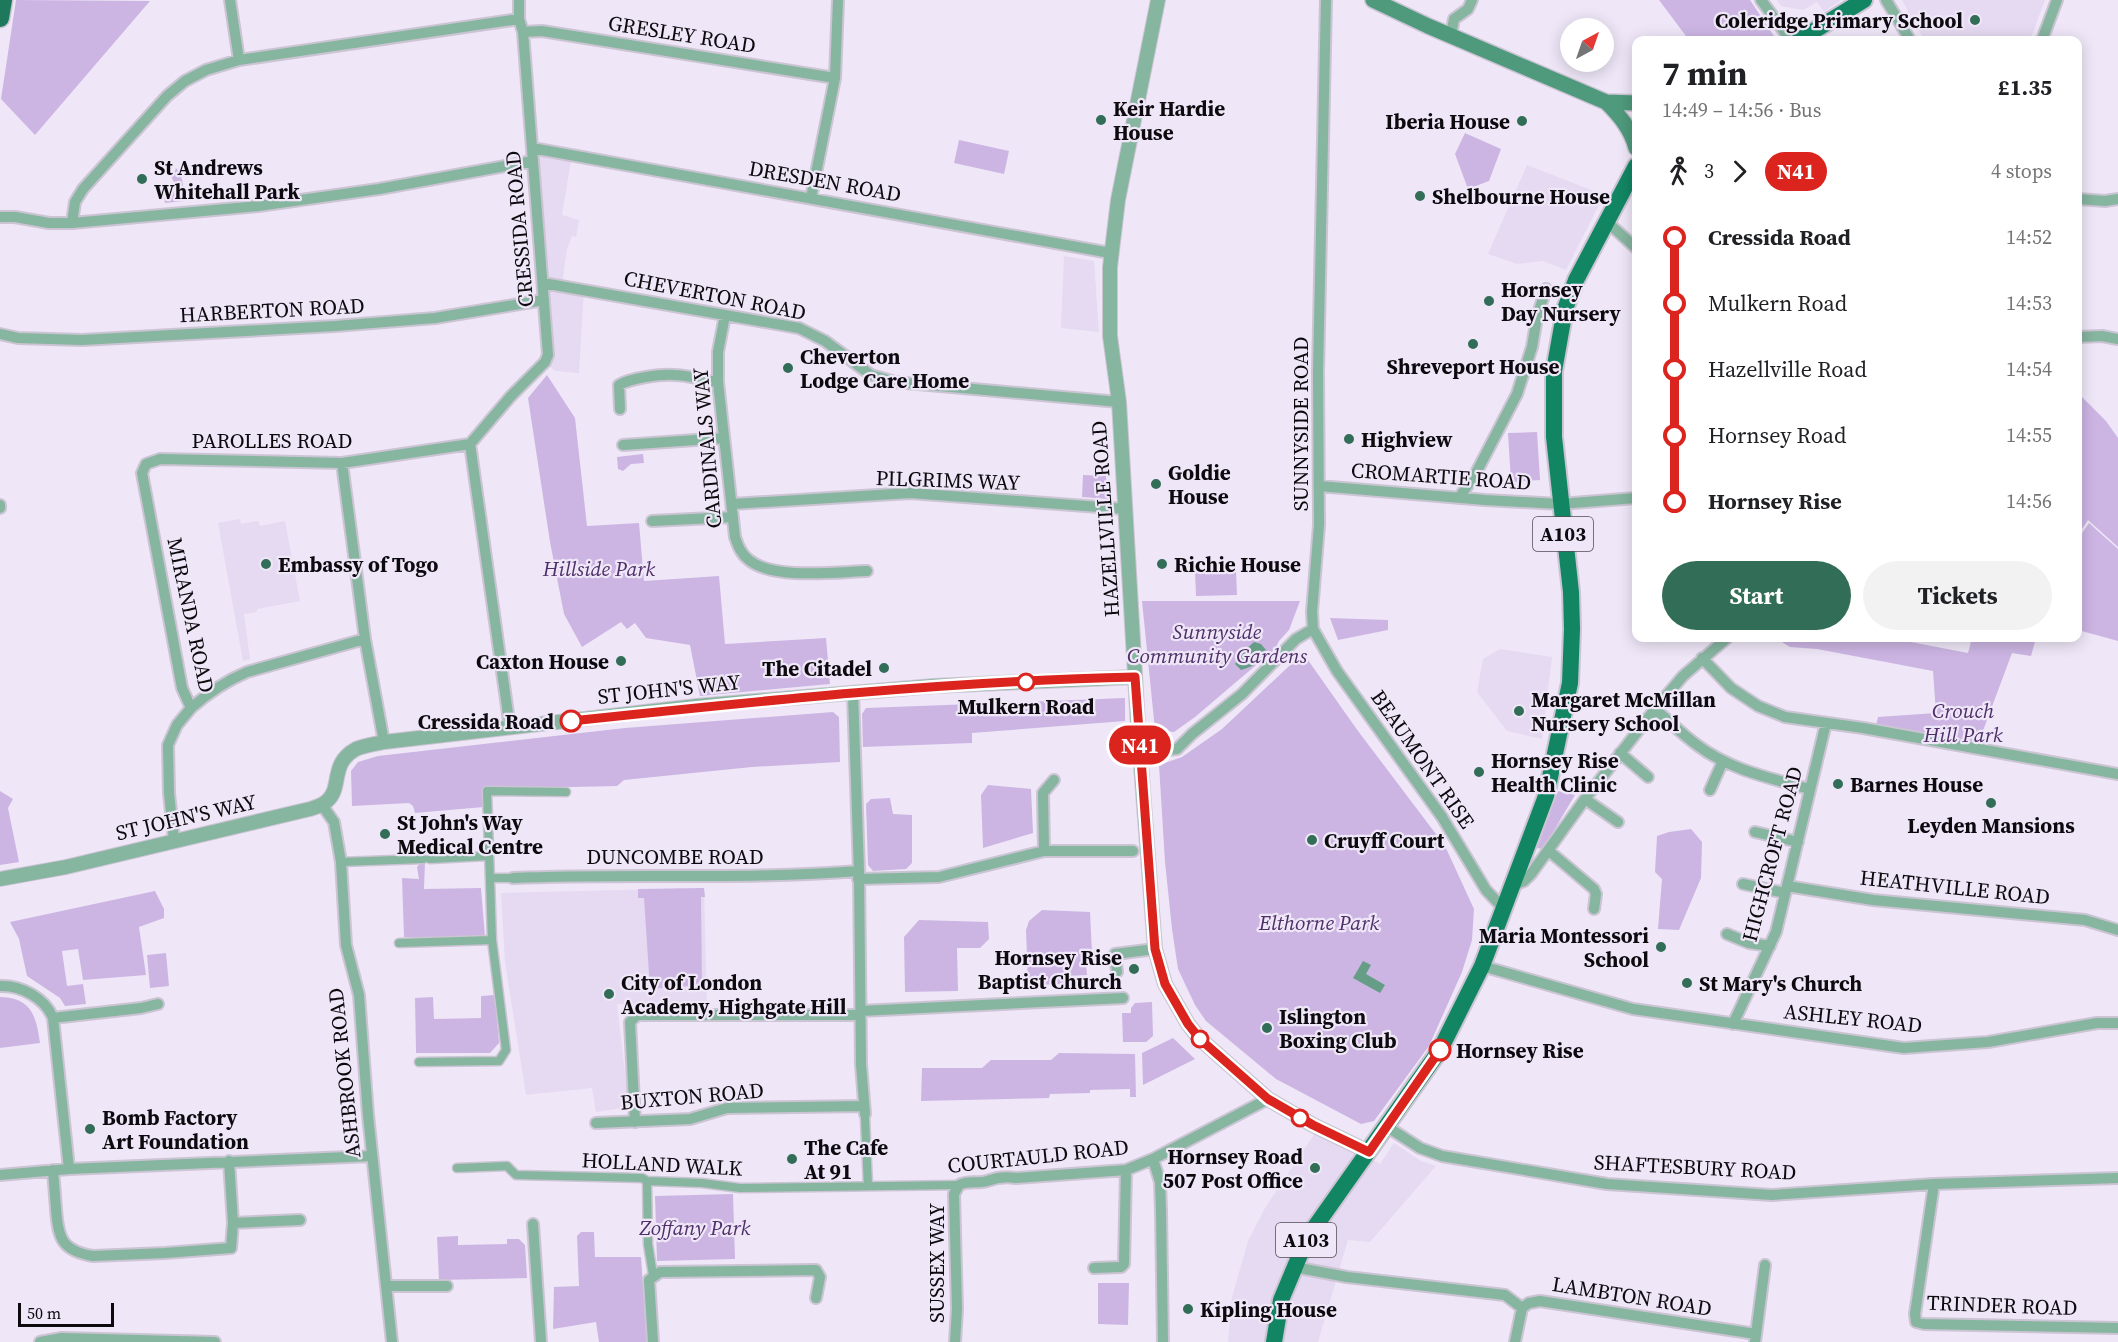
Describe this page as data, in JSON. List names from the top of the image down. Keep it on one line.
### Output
{"streets":{"main road":["A103"],"street":["GRESLEY ROAD","DRESDEN ROAD","CRESSIDA ROAD","CHEVERTON ROAD","HARBERTON ROAD","SUNNYSIDE ROAD","PAROLLES ROAD","CARDINALS WAY","CROMARTIE ROAD","PILGRIMS WAY","HAZELLVILLE ROAD","MIRANDA ROAD","ST JOHN'S WAY","BEAUMONT RISE","HIGHCROFT ROAD","DUNCOMBE ROAD","HEATHVILLE ROAD","ASHLEY ROAD","ASHBROOK ROAD","BUXTON ROAD","COURTAULD ROAD","HOLLAND WALK","SHAFTESBURY ROAD","SUSSEX WAY","LAMBTON ROAD","TRINDER ROAD"]},"crossings":[["GRESLEY ROAD","CRESSIDA ROAD"],["DRESDEN ROAD","CRESSIDA ROAD"],["DRESDEN ROAD","HAZELLVILLE ROAD"],["CRESSIDA ROAD","CHEVERTON ROAD"],["CRESSIDA ROAD","HARBERTON ROAD"],["CRESSIDA ROAD","PAROLLES ROAD"],["CHEVERTON ROAD","CARDINALS WAY"],["CHEVERTON ROAD","HAZELLVILLE ROAD"],["SUNNYSIDE ROAD","CROMARTIE ROAD"],["SUNNYSIDE ROAD","BEAUMONT RISE"],["PAROLLES ROAD","MIRANDA ROAD"],["CARDINALS WAY","PILGRIMS WAY"],["CROMARTIE ROAD","A103"],["PILGRIMS WAY","HAZELLVILLE ROAD"],["HAZELLVILLE ROAD","A103"],["HAZELLVILLE ROAD","ST JOHN'S WAY"],["HAZELLVILLE ROAD","COURTAULD ROAD"],["A103","BEAUMONT RISE"],["A103","ASHLEY ROAD"],["A103","SHAFTESBURY ROAD"],["A103","LAMBTON ROAD"],["MIRANDA ROAD","ST JOHN'S WAY"],["ST JOHN'S WAY","ASHBROOK ROAD"],["HIGHCROFT ROAD","HEATHVILLE ROAD"],["HIGHCROFT ROAD","ASHLEY ROAD"],["COURTAULD ROAD","HOLLAND WALK"],["COURTAULD ROAD","SUSSEX WAY"],["SHAFTESBURY ROAD","TRINDER ROAD"]],"parks":["Hillside Park","Sunnyside Community Gardens","Crouch Hill Park","Elthorne Park","Zoffany Park"],"places":["Coleridge Primary School","Keir Hardie House","Iberia House","St Andrews Whitehall Park","Shelbourne House","Hornsey Day Nursery","Shreveport House","Cheverton Lodge Care Home","Highview","Goldie House","Embassy of Togo","Richie House","Caxton House","The Citadel","Mulkern Road","Margaret McMillan Nursery School","Cressida Road","Hornsey Rise Health Clinic","Barnes House","Leyden Mansions","St John's Way Medical Centre","Cruyff Court","Maria Montessori School","Hornsey Rise Baptist Church","St Mary's Church","City of London Academy, Highgate Hill","Islington Boxing Club","Hornsey Rise","Bomb Factory Art Foundation","The Cafe At 91","Hornsey Road 507 Post Office","Kipling House"],"lines":["bus line N41"],"scale_bar":"50 m","north":"top right","page":{"on_map":"N41","heading":["7 min","14:49 – 14:56 · Bus","£1.35"],"legs":["3","N41","4 stops"],"list":[{"name":"Cressida Road","value":"14:52"},{"name":"Mulkern Road","value":"14:53"},{"name":"Hazellville Road","value":"14:54"},{"name":"Hornsey Road","value":"14:55"},{"name":"Hornsey Rise","value":"14:56"}],"buttons":["Start","Tickets"],"scale":"50 m"}}
